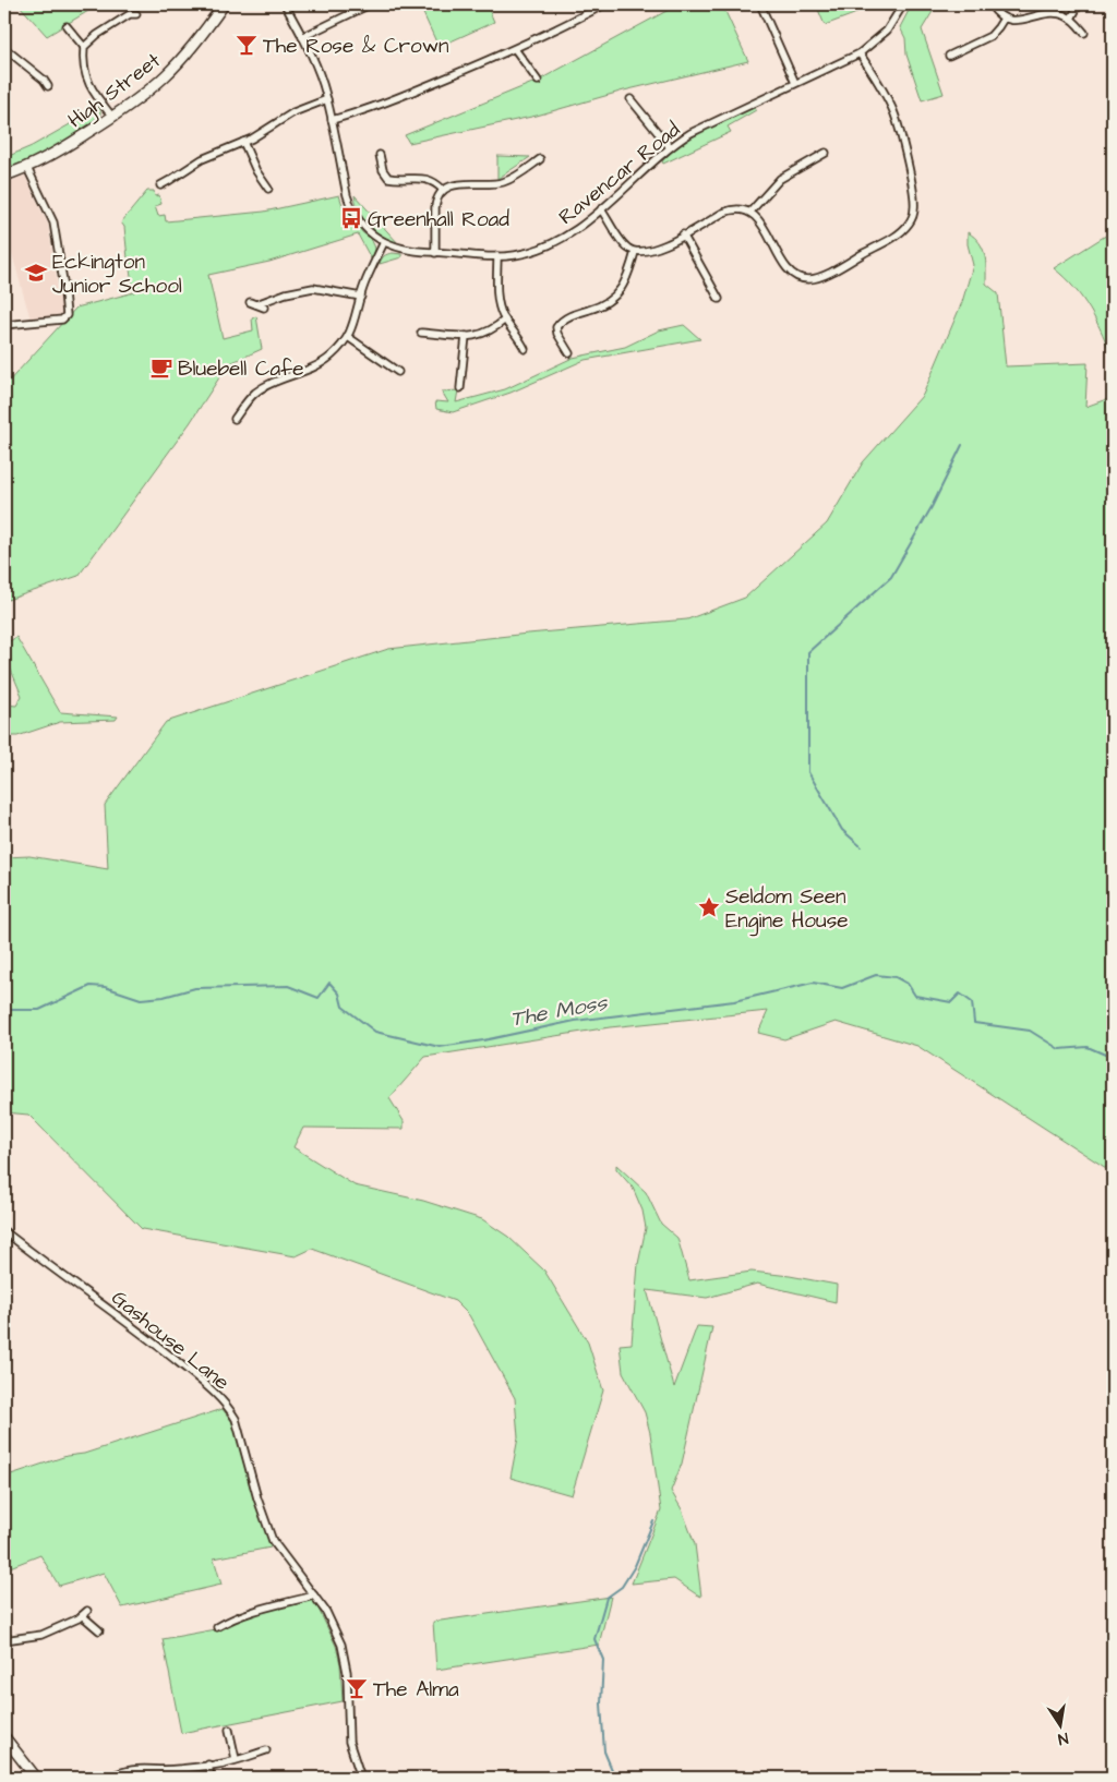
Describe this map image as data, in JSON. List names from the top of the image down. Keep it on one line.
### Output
{"streets":{"main road":["High Street"],"street":["Ravencar Road","Gashouse Lane"]},"water":["The Moss"],"places":{"bar":["The Rose & Crown","The Alma"],"bus stop":["Greenhall Road"],"school or university":["Eckington Junior School"],"cafe":["Bluebell Cafe"],"place":["Seldom Seen Engine House"]},"north":"bottom"}
